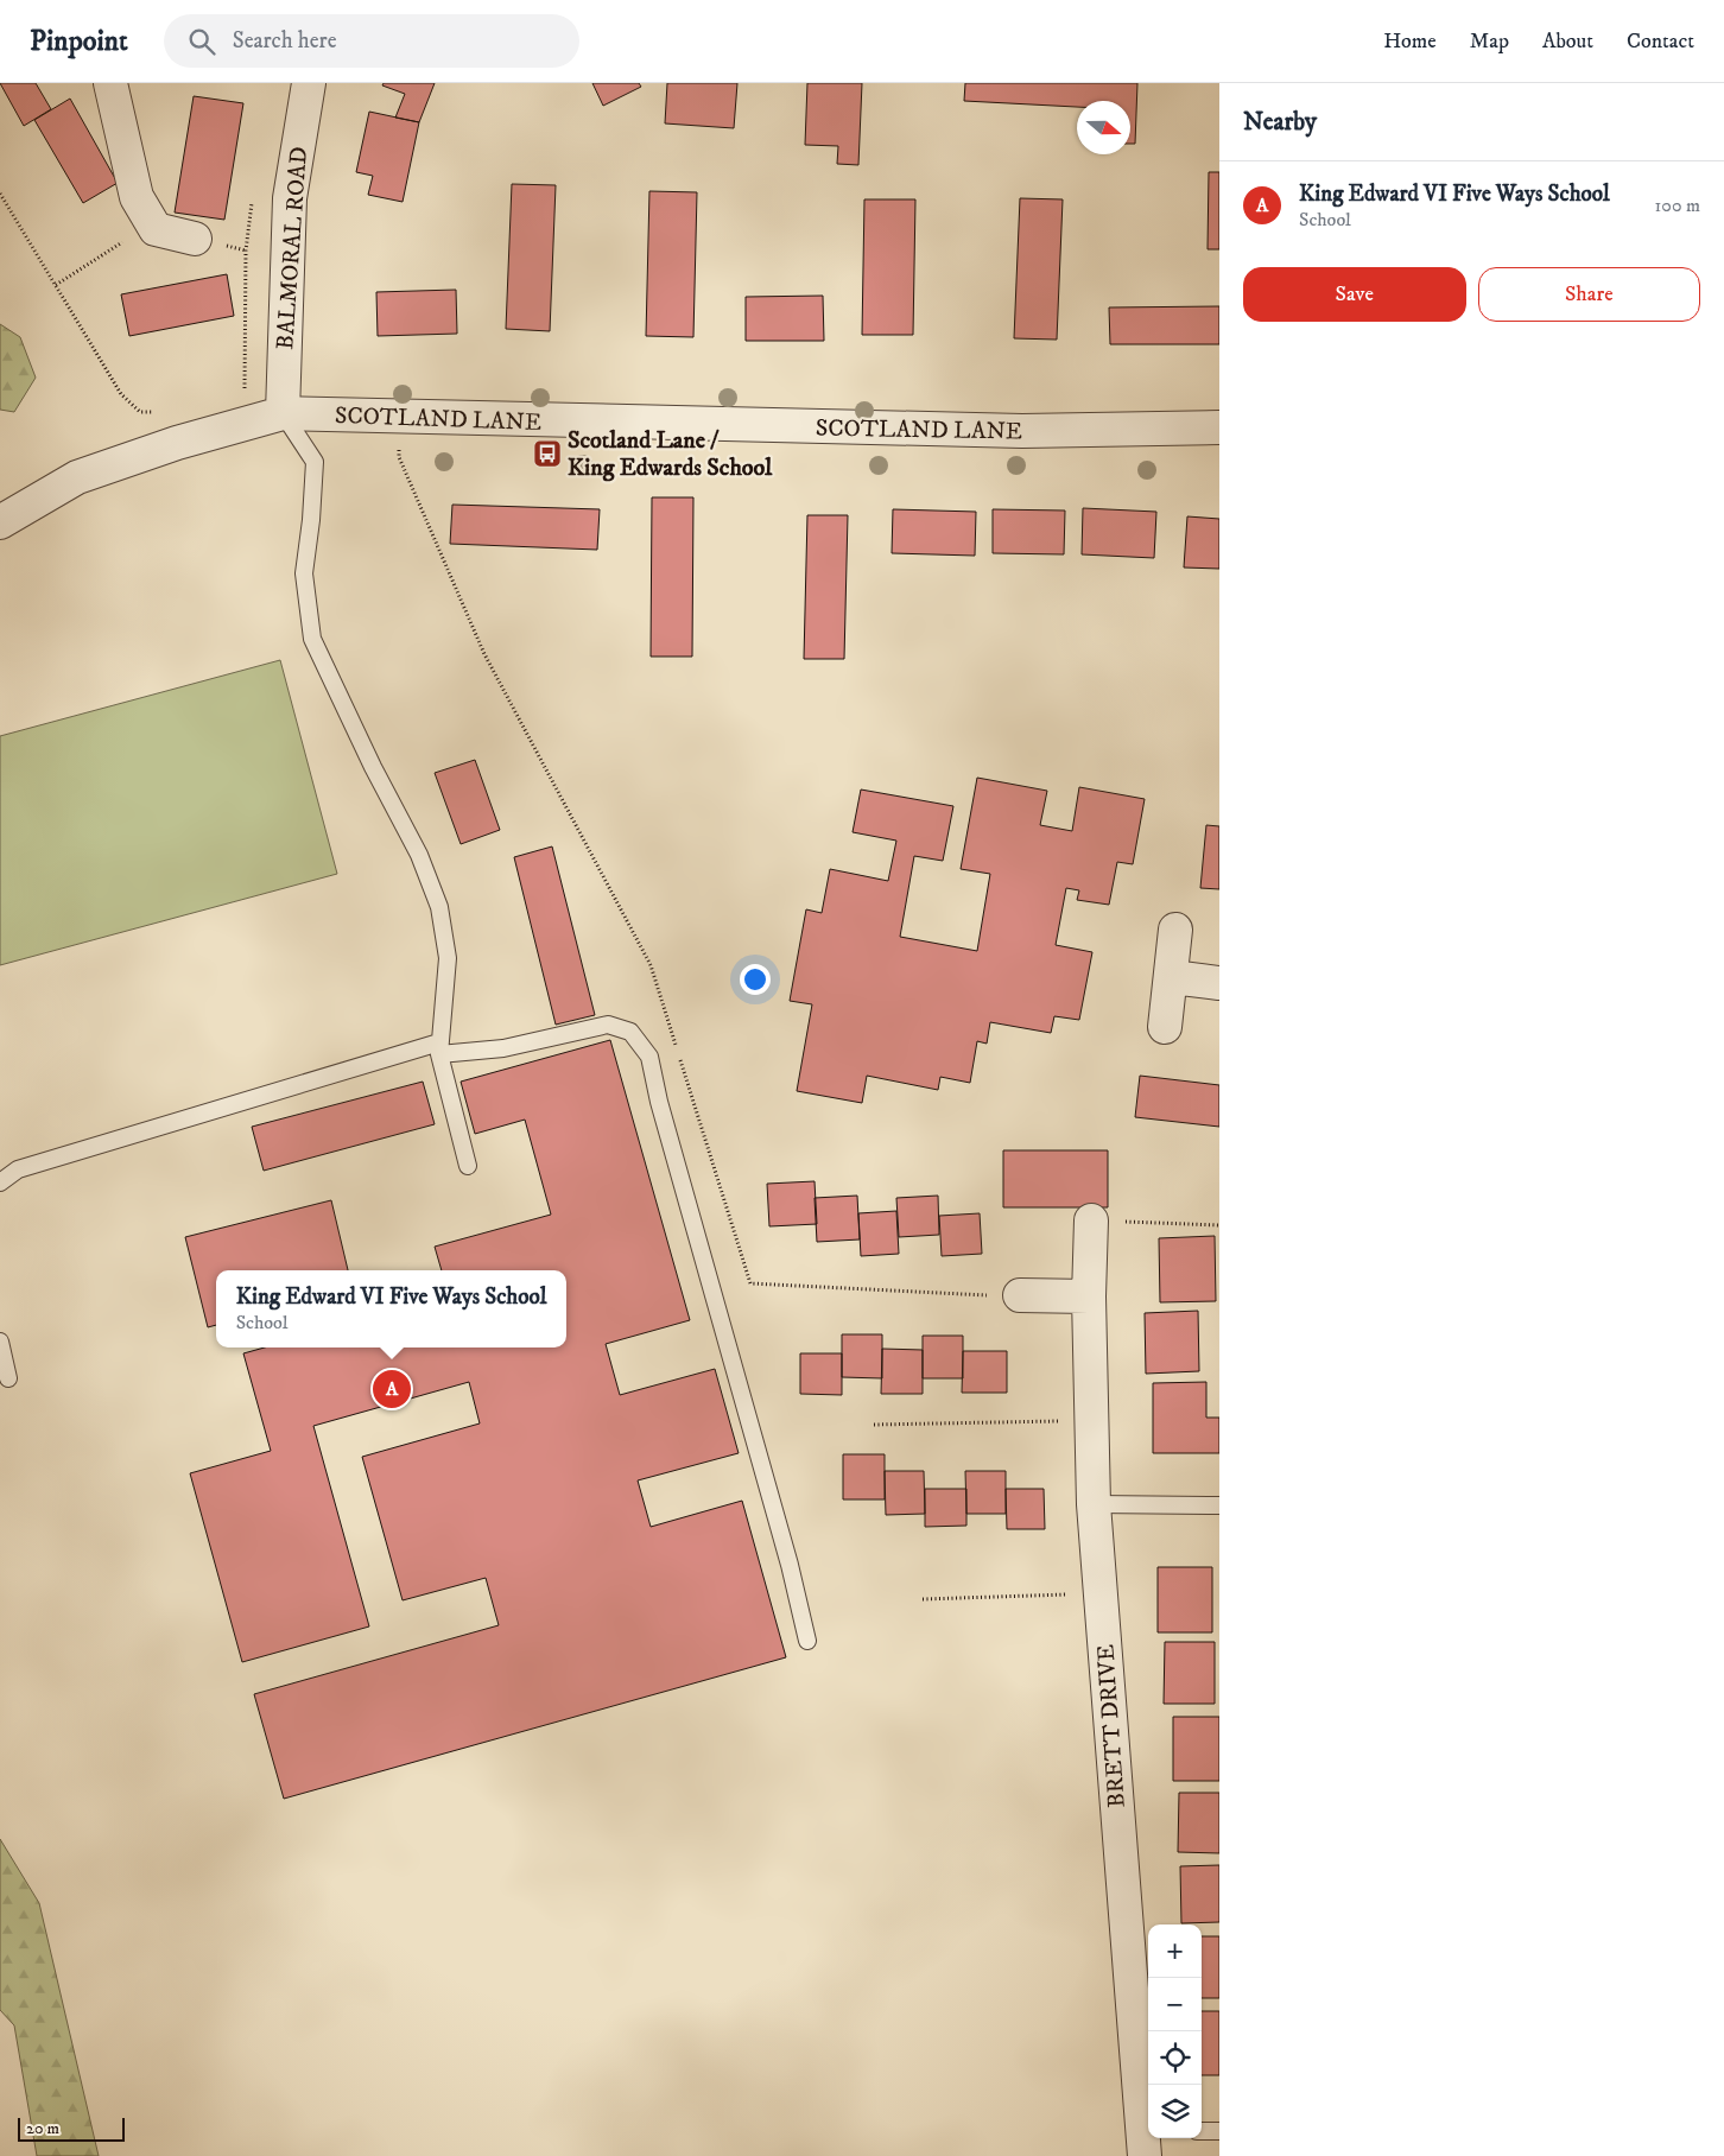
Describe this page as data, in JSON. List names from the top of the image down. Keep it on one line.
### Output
{"streets":{"street":["BALMORAL ROAD","SCOTLAND LANE","BRETT DRIVE"]},"crossings":[["BALMORAL ROAD","SCOTLAND LANE"]],"places":{"bus stop":["Scotland Lane / King Edwards School"]},"scale_bar":"20 m","north":"right","page":{"header":"Pinpoint","search":"Search here","nav":["Home","Map","About","Contact"],"heading":"Nearby","list":[{"mark":"A","name":"King Edward VI Five Ways School","note":"School","value":"100 m"}],"buttons":["Save","Share"],"popup":["King Edward VI Five Ways School","School"],"pins":"A","map_buttons":["+","−"],"scale":"20 m"}}
